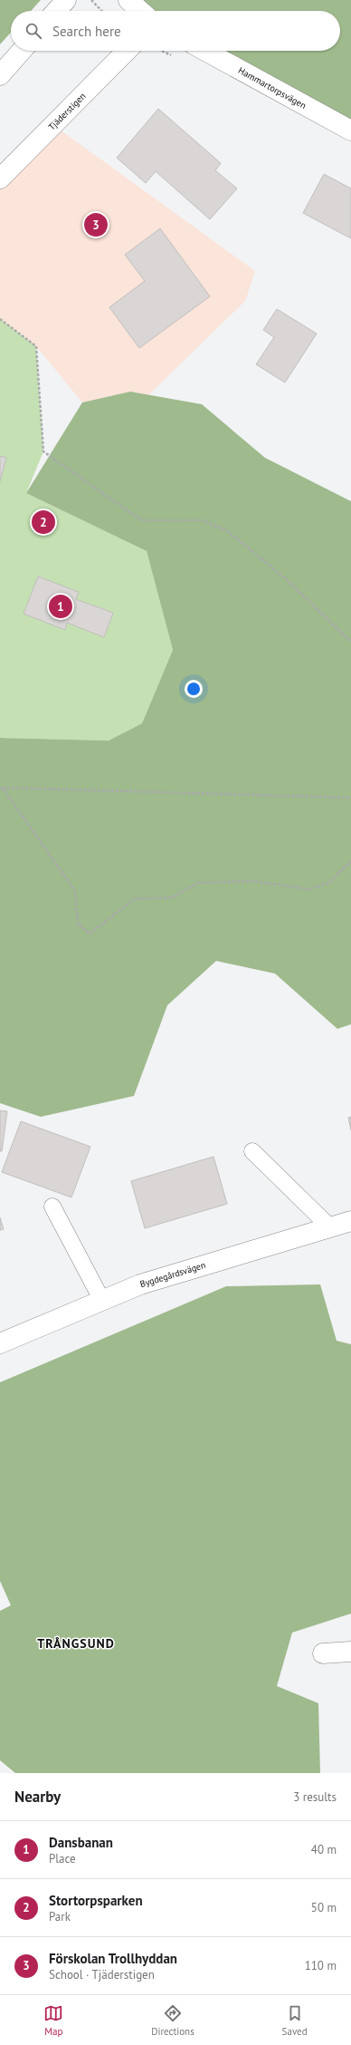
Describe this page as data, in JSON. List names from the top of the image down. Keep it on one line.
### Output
{"streets":{"street":["Hammartorpsvägen","Tjäderstigen","Bygdegårdsvägen"]},"districts":["TRÅNGSUND"],"page":{"search":"Search here","pins":["3","2","1"],"heading":["Nearby","3 results"],"list":[{"mark":"1","name":"Dansbanan","note":"Place","value":"40 m"},{"mark":"2","name":"Stortorpsparken","note":"Park","value":"50 m"},{"mark":"3","name":"Förskolan Trollhyddan","note":"School · Tjäderstigen","value":"110 m"}],"nav":["Map","Directions","Saved"]}}
